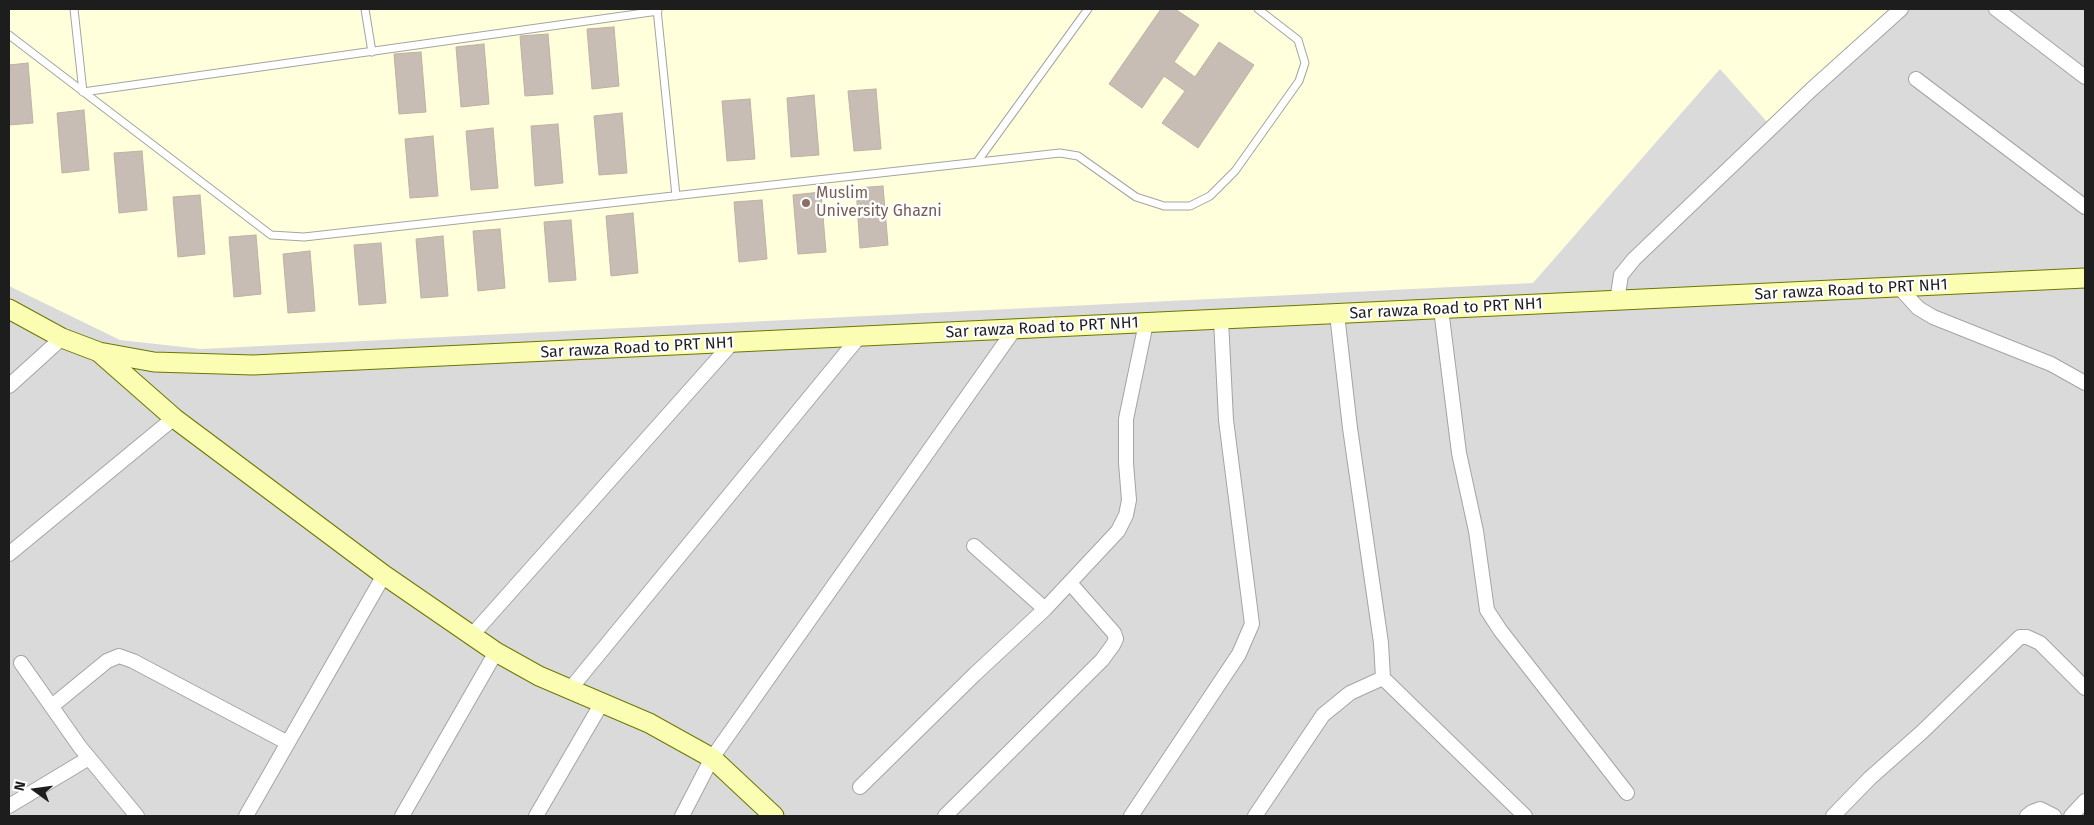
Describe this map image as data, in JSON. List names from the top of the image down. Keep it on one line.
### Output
{"streets":{"main road":["Sar rawza Road to PRT NH1"]},"places":["Muslim University Ghazni"],"north":"left"}
